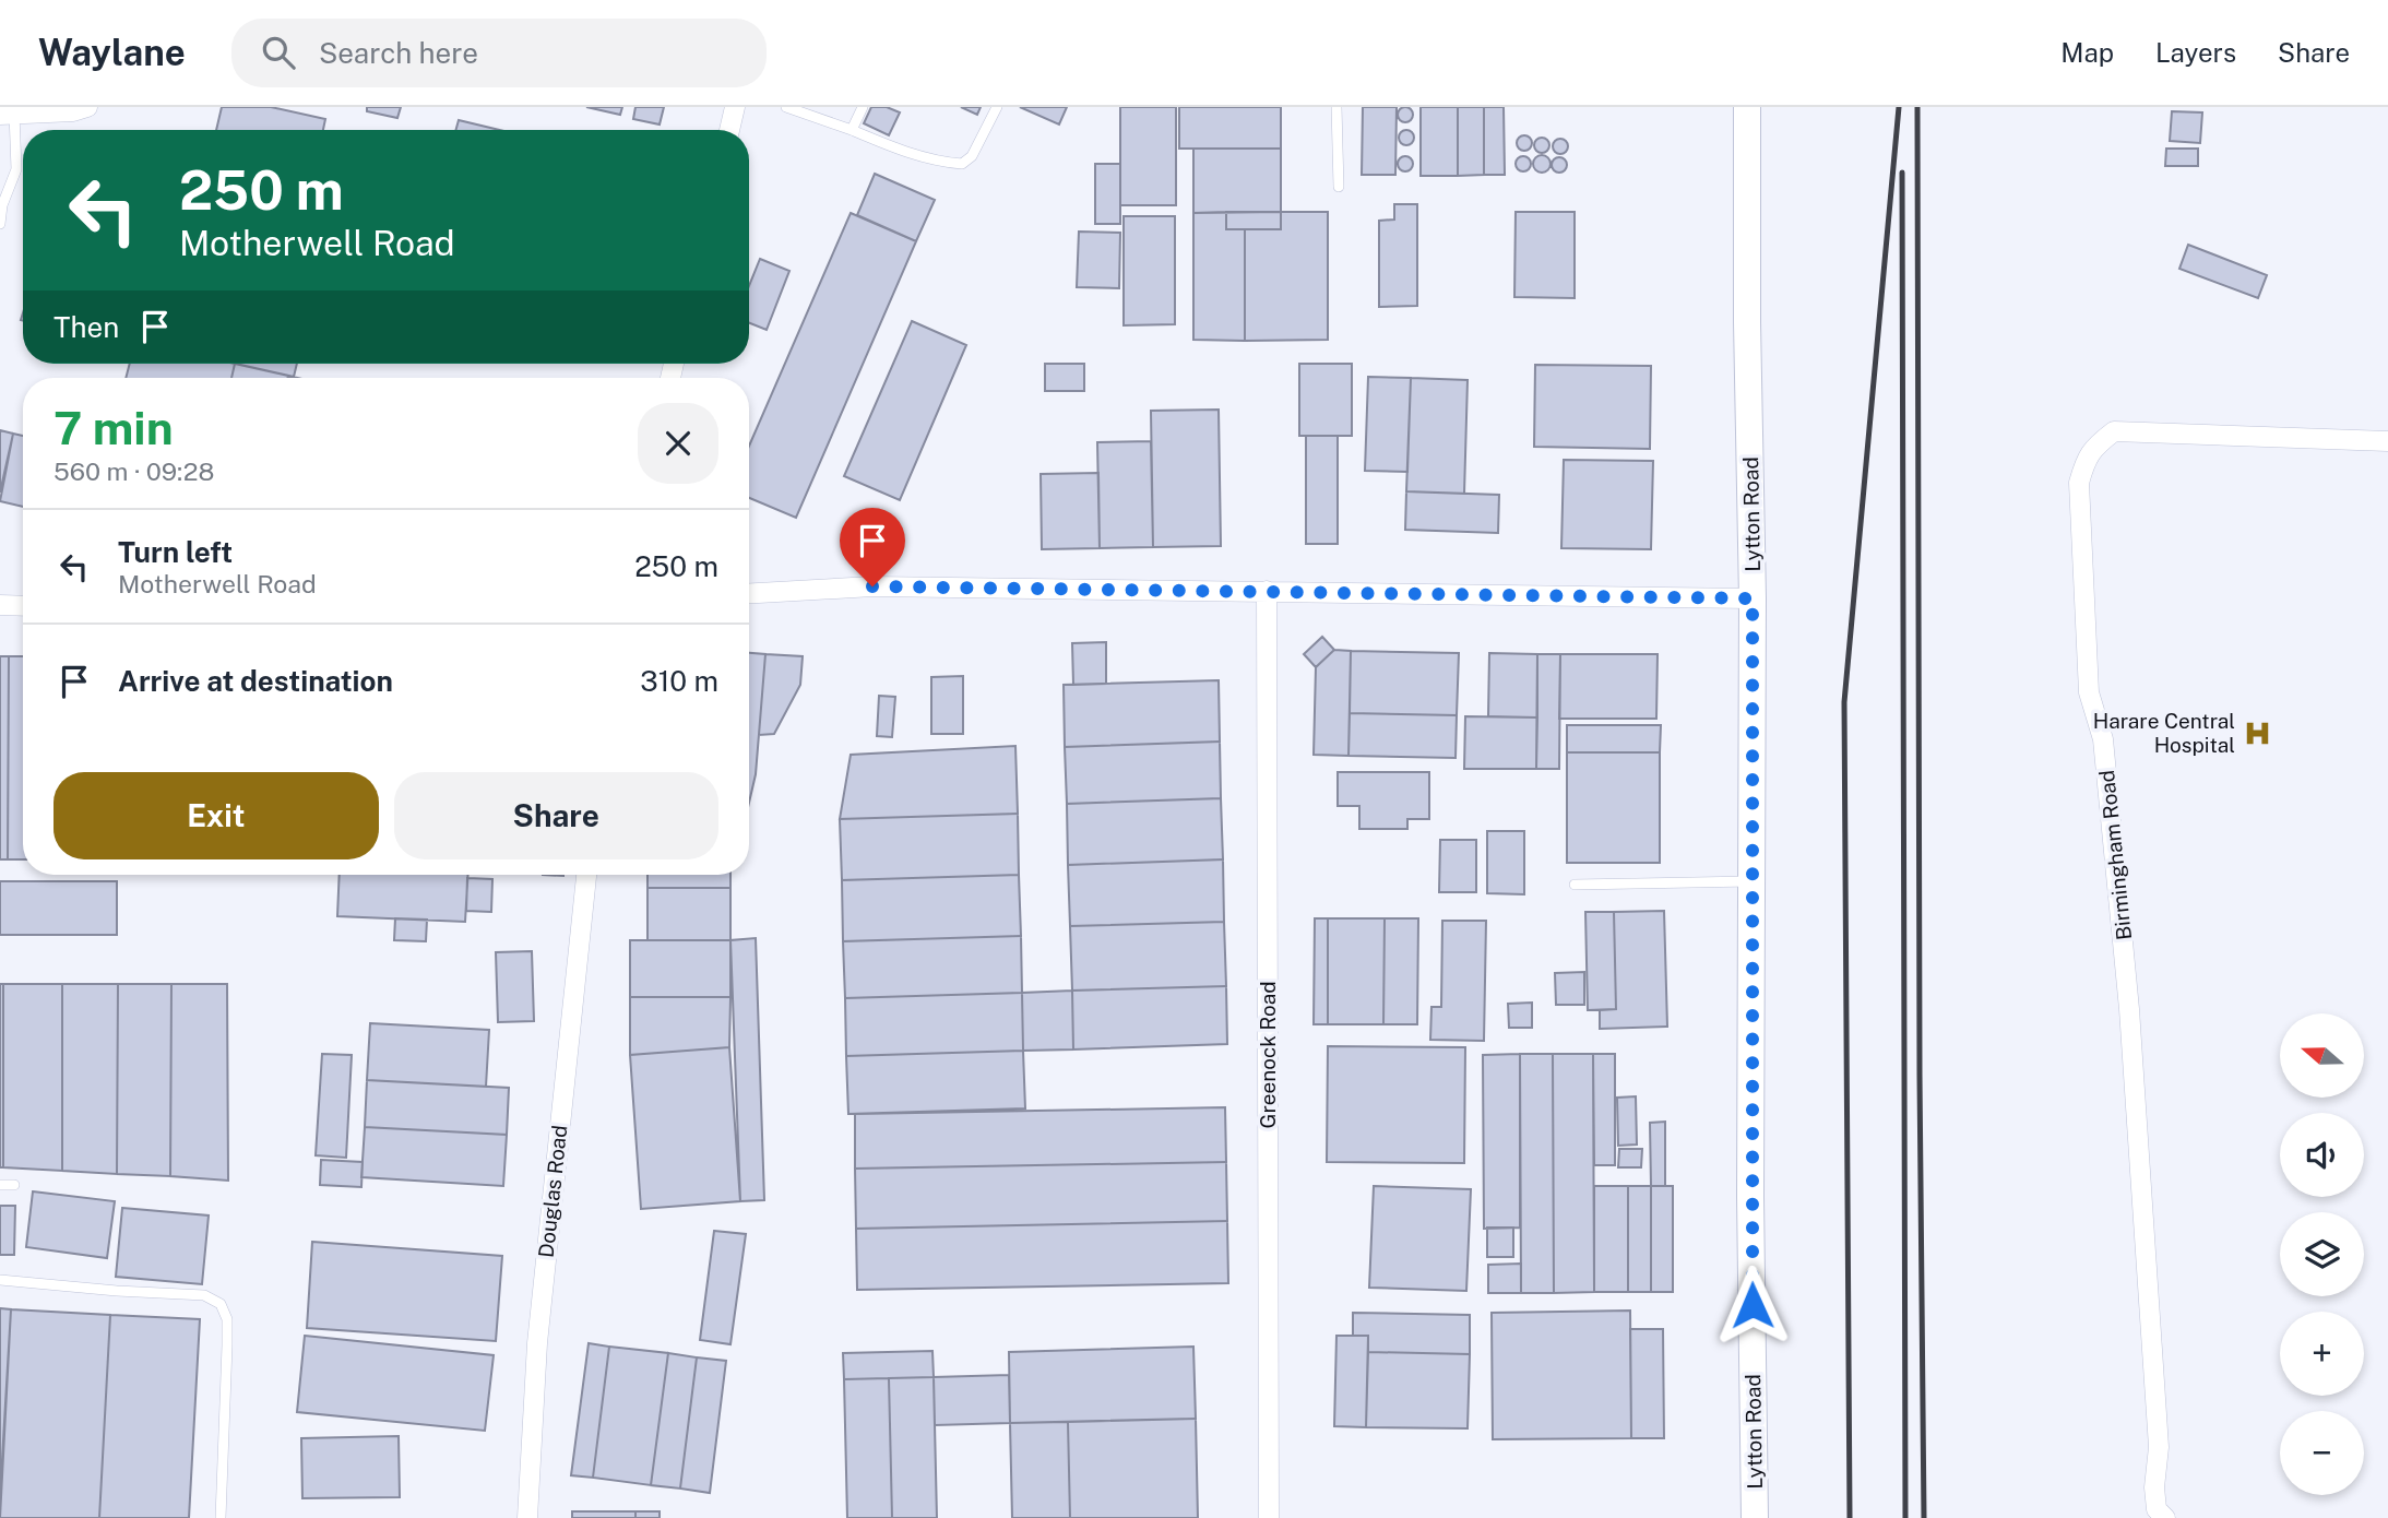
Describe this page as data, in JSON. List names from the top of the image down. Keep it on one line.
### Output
{"streets":{"main road":["Lytton Road"],"street":["Birmingham Road","Greenock Road","Douglas Road"]},"places":{"hospital":["Harare Central Hospital"]},"north":"left","page":{"header":"Waylane","search":"Search here","nav":["Map","Layers","Share"],"turn":["250 m","Motherwell Road"],"then":"Then","heading":["7 min","560 m · 09:28"],"list":[{"name":"Turn left","note":"Motherwell Road","value":"250 m"},{"name":"Arrive at destination","value":"310 m"}],"buttons":["Exit","Share"],"map_buttons":["+","−"]}}
